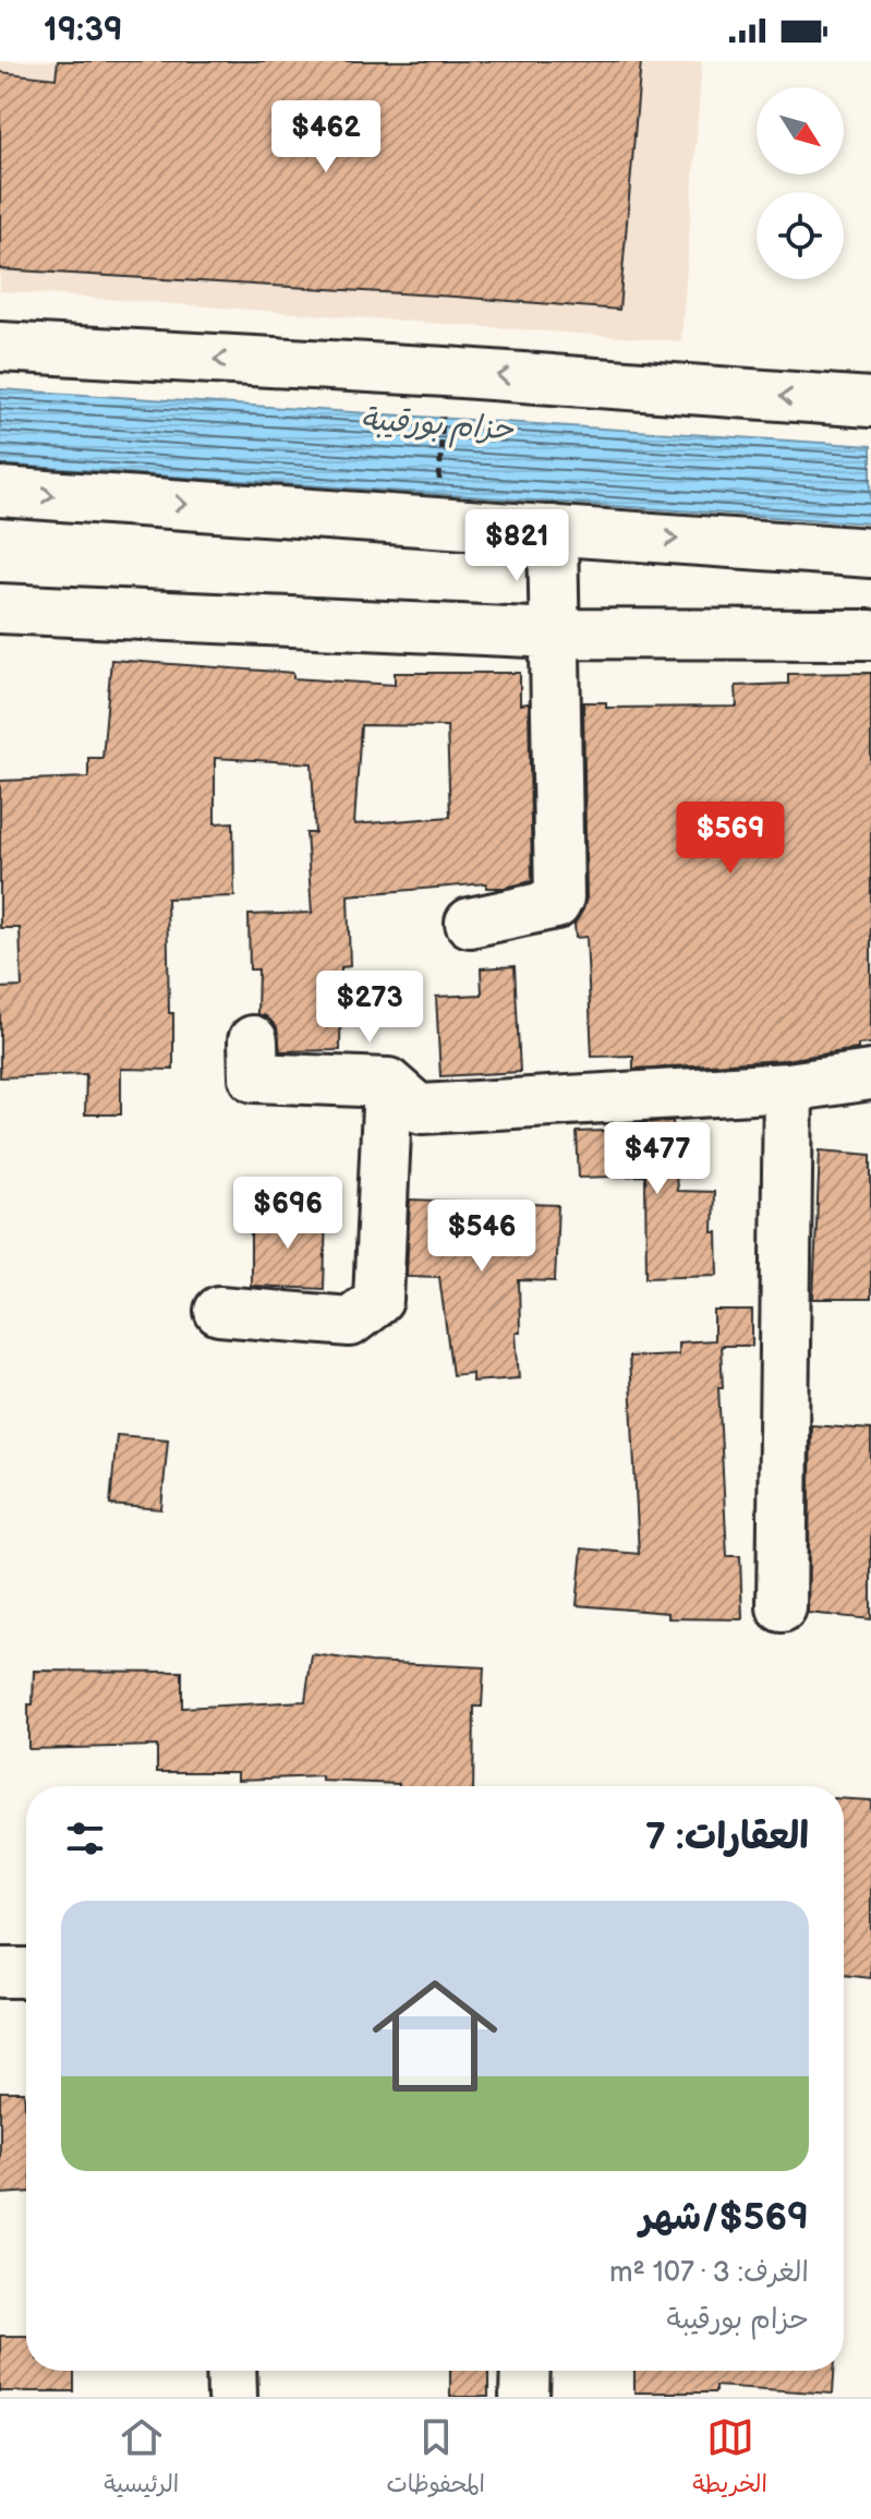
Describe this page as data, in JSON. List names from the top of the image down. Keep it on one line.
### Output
{"water":["حزام بورقيبة"],"north":"bottom right","page":{"status":"19:39","price":["$462","$821","$569","$273","$477","$696","$546"],"heading":"العقارات: 7","list":[{"name":"$569/شهر","note":"الغرف: 3 · 107 m² · حزام بورقيبة"}],"tabs":["الخريطة","المحفوظات","الرئيسية"]}}
